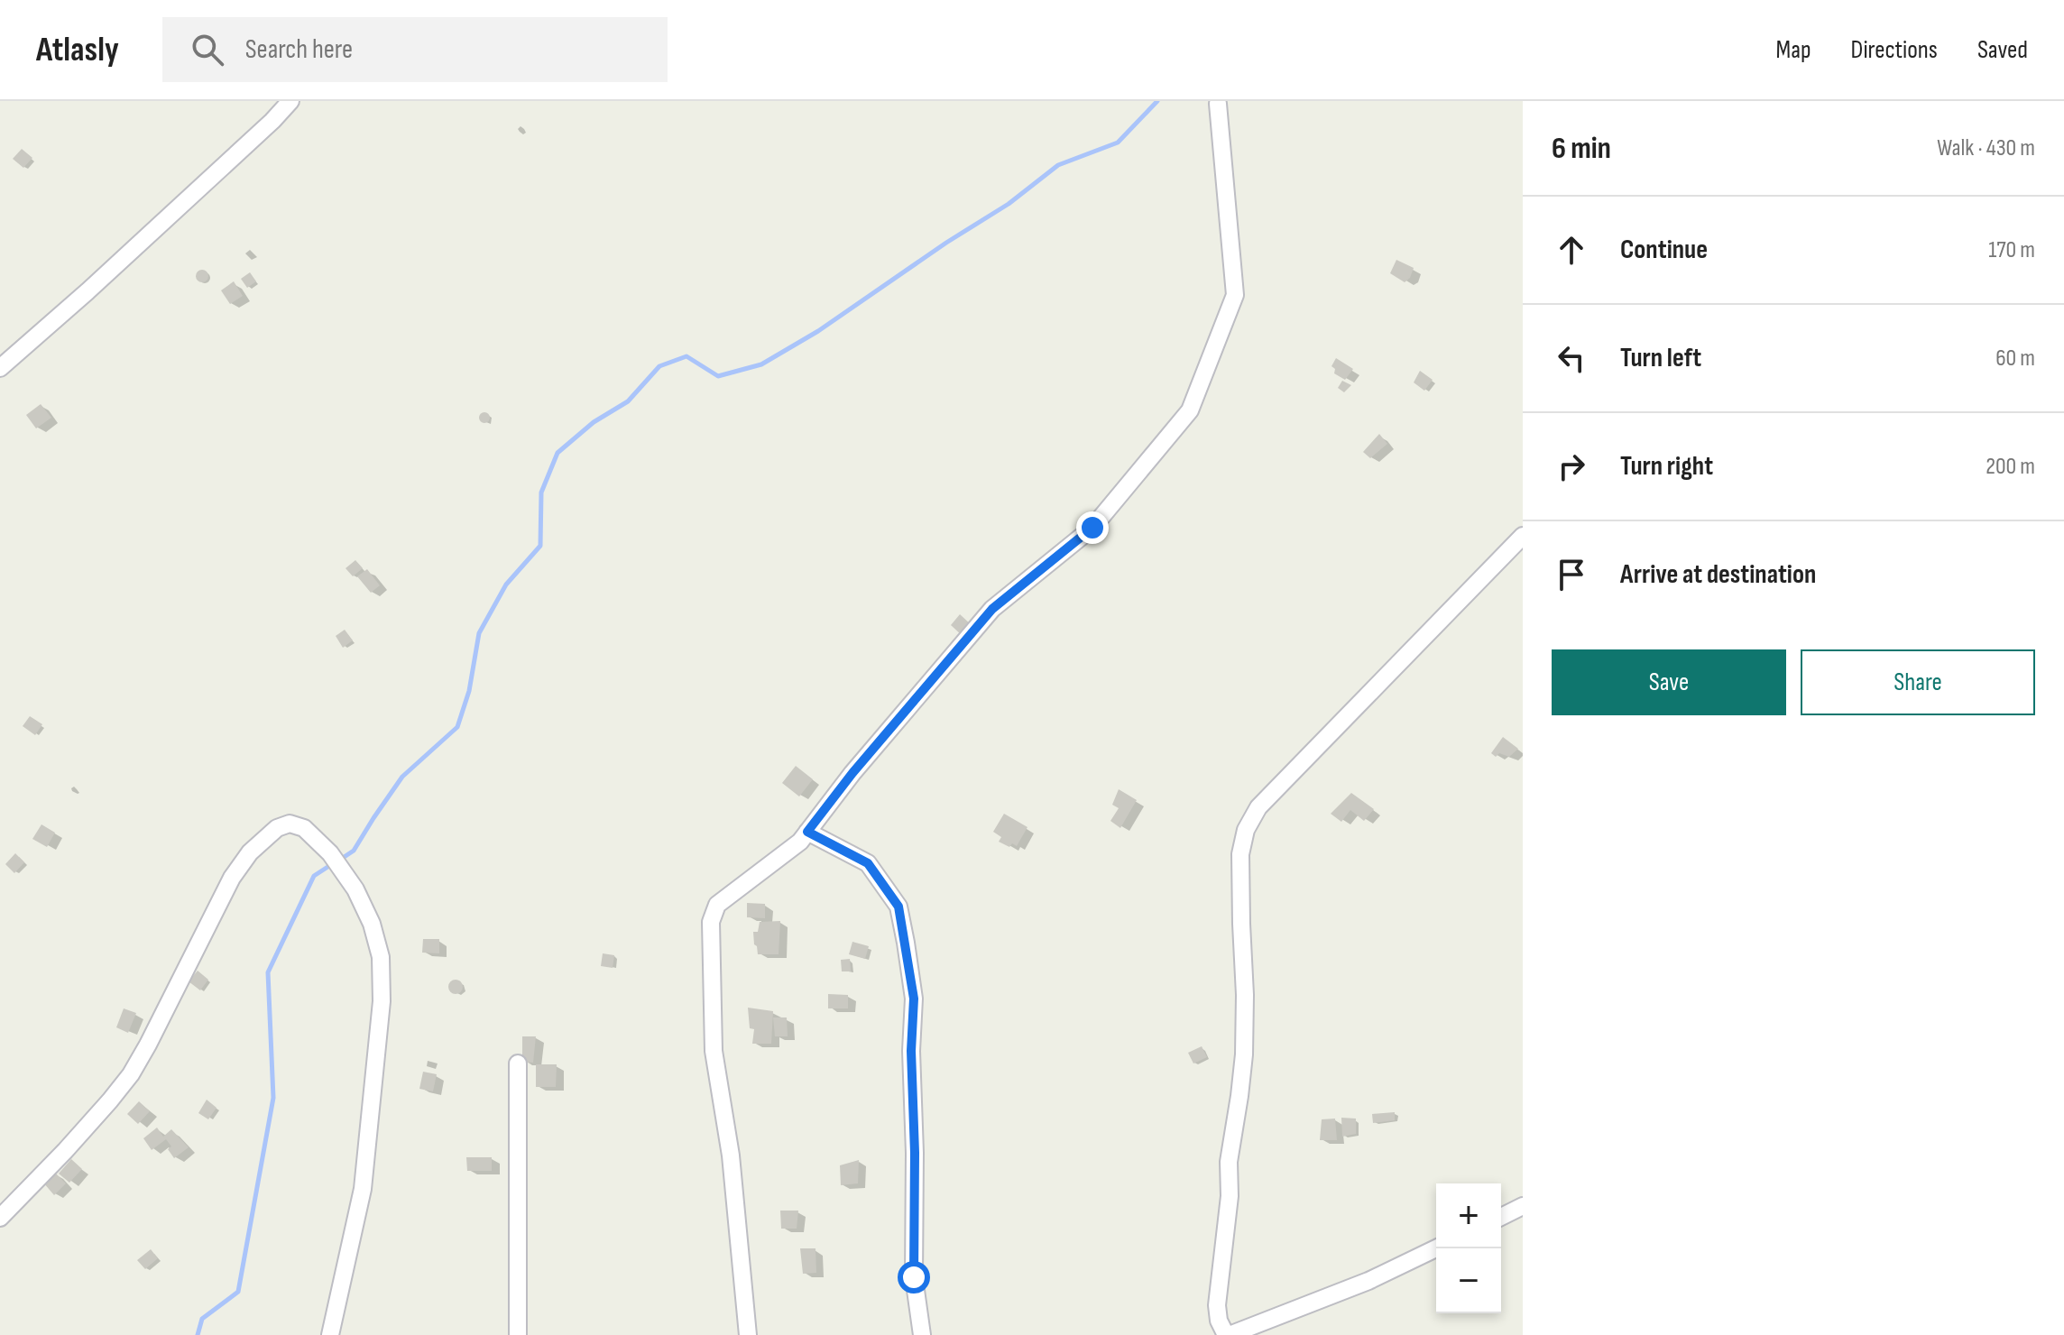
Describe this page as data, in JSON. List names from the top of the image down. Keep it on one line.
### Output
{"page":{"header":"Atlasly","search":"Search here","nav":["Map","Directions","Saved"],"heading":["6 min","Walk · 430 m"],"list":[["Continue","170 m"],["Turn left","60 m"],["Turn right","200 m"],"Arrive at destination"],"buttons":["Save","Share"],"map_buttons":["+","−"]}}
